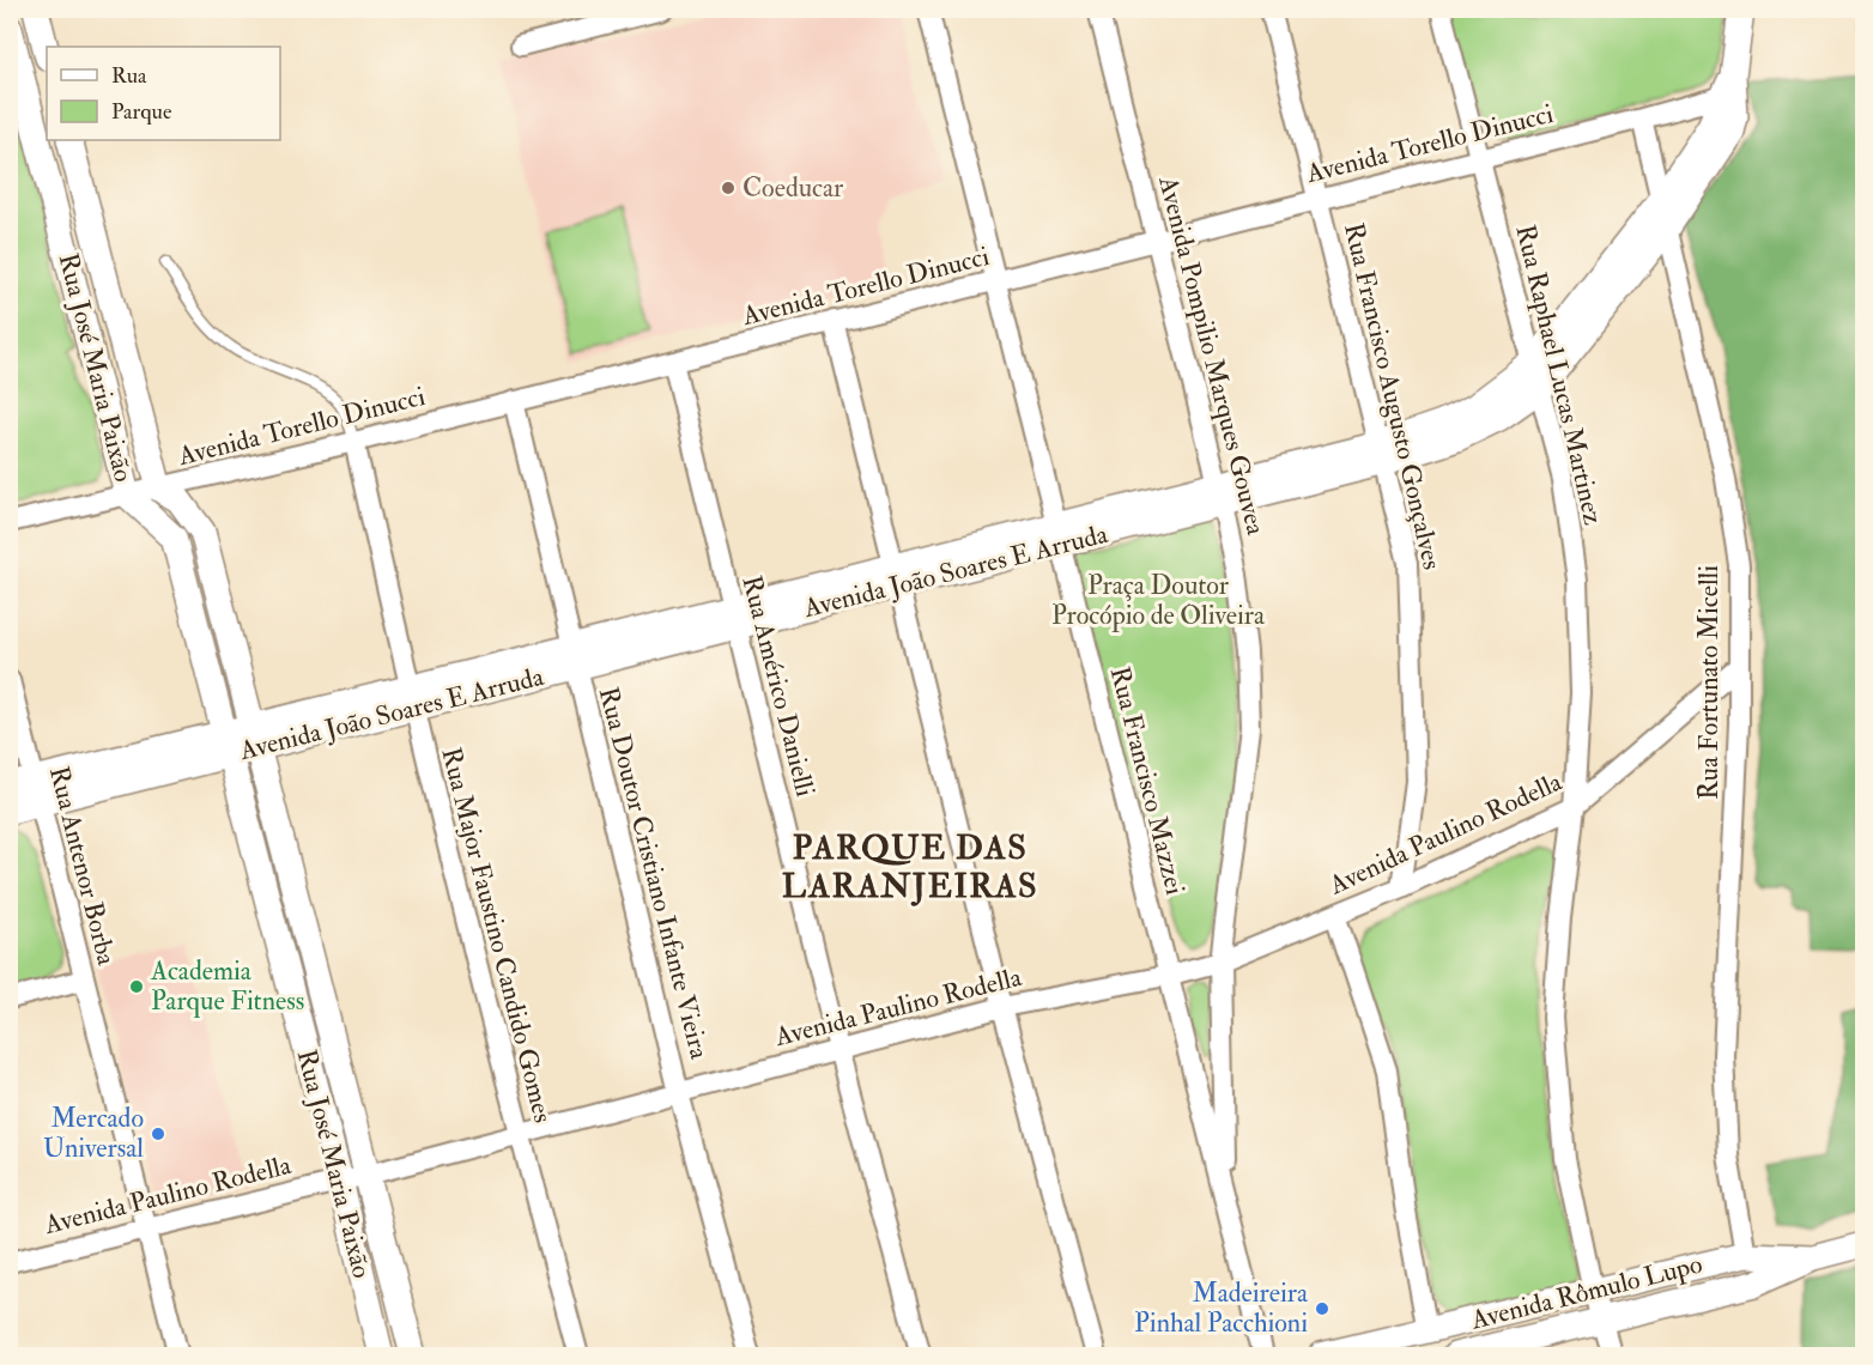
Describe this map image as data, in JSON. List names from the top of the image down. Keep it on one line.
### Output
{"streets":{"street":["Avenida Torello Dinucci","Avenida Pompilio Marques Gouvea","Rua José Maria Paixão","Rua Raphael Lucas Martinez","Rua Francisco Augusto Gonçalves","Avenida João Soares E Arruda","Rua Fortunato Micelli","Rua Américo Danielli","Rua Francisco Mazzei","Avenida Paulino Rodella","Rua Antenor Borba","Rua Doutor Cristiano Infante Vieira","Rua Major Faustino Candido Gomes","Avenida Rômulo Lupo"]},"crossings":[["Avenida Torello Dinucci","Avenida Pompilio Marques Gouvea"],["Avenida Torello Dinucci","Rua José Maria Paixão"],["Avenida Torello Dinucci","Rua Raphael Lucas Martinez"],["Avenida Torello Dinucci","Rua Francisco Augusto Gonçalves"],["Avenida Torello Dinucci","Avenida João Soares E Arruda"],["Avenida Torello Dinucci","Rua Fortunato Micelli"],["Avenida Torello Dinucci","Rua Américo Danielli"],["Avenida Torello Dinucci","Rua Francisco Mazzei"],["Avenida Torello Dinucci","Rua Doutor Cristiano Infante Vieira"],["Avenida Torello Dinucci","Rua Major Faustino Candido Gomes"],["Avenida Pompilio Marques Gouvea","Avenida João Soares E Arruda"],["Avenida Pompilio Marques Gouvea","Rua Francisco Mazzei"],["Avenida Pompilio Marques Gouvea","Avenida Paulino Rodella"],["Rua José Maria Paixão","Avenida João Soares E Arruda"],["Rua José Maria Paixão","Avenida Paulino Rodella"],["Rua Raphael Lucas Martinez","Avenida João Soares E Arruda"],["Rua Raphael Lucas Martinez","Avenida Paulino Rodella"],["Rua Raphael Lucas Martinez","Avenida Rômulo Lupo"],["Rua Francisco Augusto Gonçalves","Avenida João Soares E Arruda"],["Rua Francisco Augusto Gonçalves","Avenida Paulino Rodella"],["Avenida João Soares E Arruda","Rua Fortunato Micelli"],["Avenida João Soares E Arruda","Rua Américo Danielli"],["Avenida João Soares E Arruda","Rua Francisco Mazzei"],["Avenida João Soares E Arruda","Rua Antenor Borba"],["Avenida João Soares E Arruda","Rua Doutor Cristiano Infante Vieira"],["Avenida João Soares E Arruda","Rua Major Faustino Candido Gomes"],["Rua Fortunato Micelli","Avenida Paulino Rodella"],["Rua Fortunato Micelli","Avenida Rômulo Lupo"],["Rua Américo Danielli","Avenida Paulino Rodella"],["Rua Francisco Mazzei","Avenida Paulino Rodella"],["Avenida Paulino Rodella","Rua Antenor Borba"],["Avenida Paulino Rodella","Rua Doutor Cristiano Infante Vieira"],["Avenida Paulino Rodella","Rua Major Faustino Candido Gomes"]],"districts":["PARQUE DAS LARANJEIRAS"],"parks":["Praça Doutor Procópio de Oliveira"],"places":["Coeducar","Academia Parque Fitness","Mercado Universal","Madeireira Pinhal Pacchioni"],"legend":["Rua","Parque"]}
